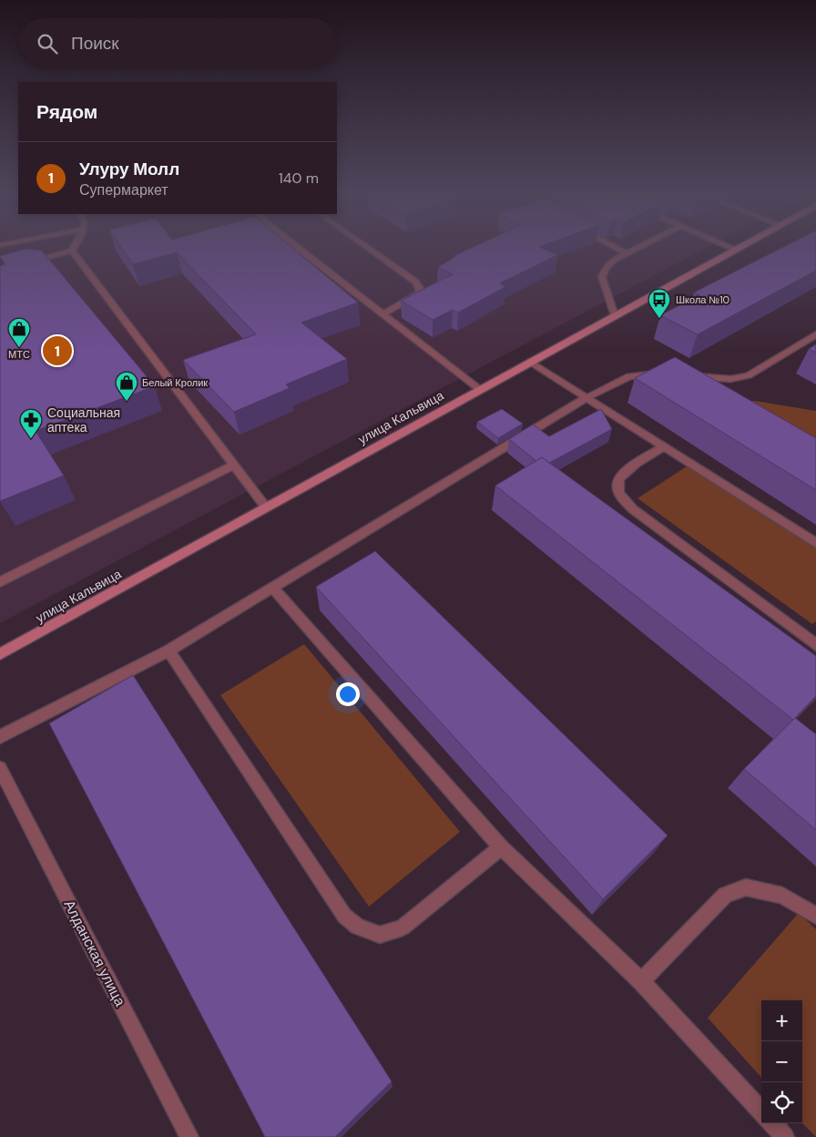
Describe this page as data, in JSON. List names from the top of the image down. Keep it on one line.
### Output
{"streets":{"street":["улица Кальвица","Алданская улица"]},"places":{"bus stop":["Школа №10"],"shop":["МТС","Белый Кролик"],"pharmacy":["Социальная аптека"]},"page":{"search":"Поиск","heading":"Рядом","list":[{"mark":"1","name":"Улуру Молл","note":"Супермаркет","value":"140 m"}],"pins":"1","map_buttons":["+","−"]}}
